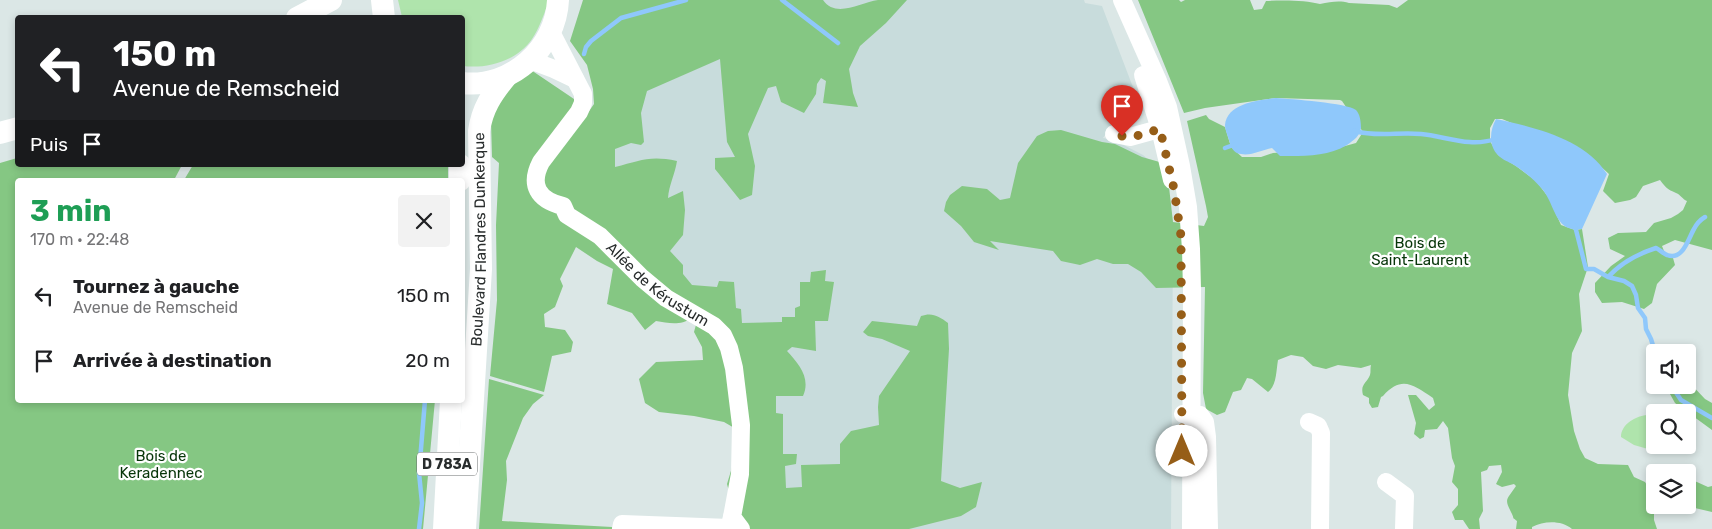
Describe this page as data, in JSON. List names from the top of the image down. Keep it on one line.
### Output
{"streets":{"main road":["Boulevard Flandres Dunkerque","D 783A"],"street":["Allée de Kérustum"]},"parks":["Bois de Saint-Laurent","Bois de Keradennec"],"page":{"turn":["150 m","Avenue de Remscheid"],"then":"Puis","heading":["3 min","170 m · 22:48"],"list":[{"name":"Tournez à gauche","note":"Avenue de Remscheid","value":"150 m"},{"name":"Arrivée à destination","value":"20 m"}]}}
